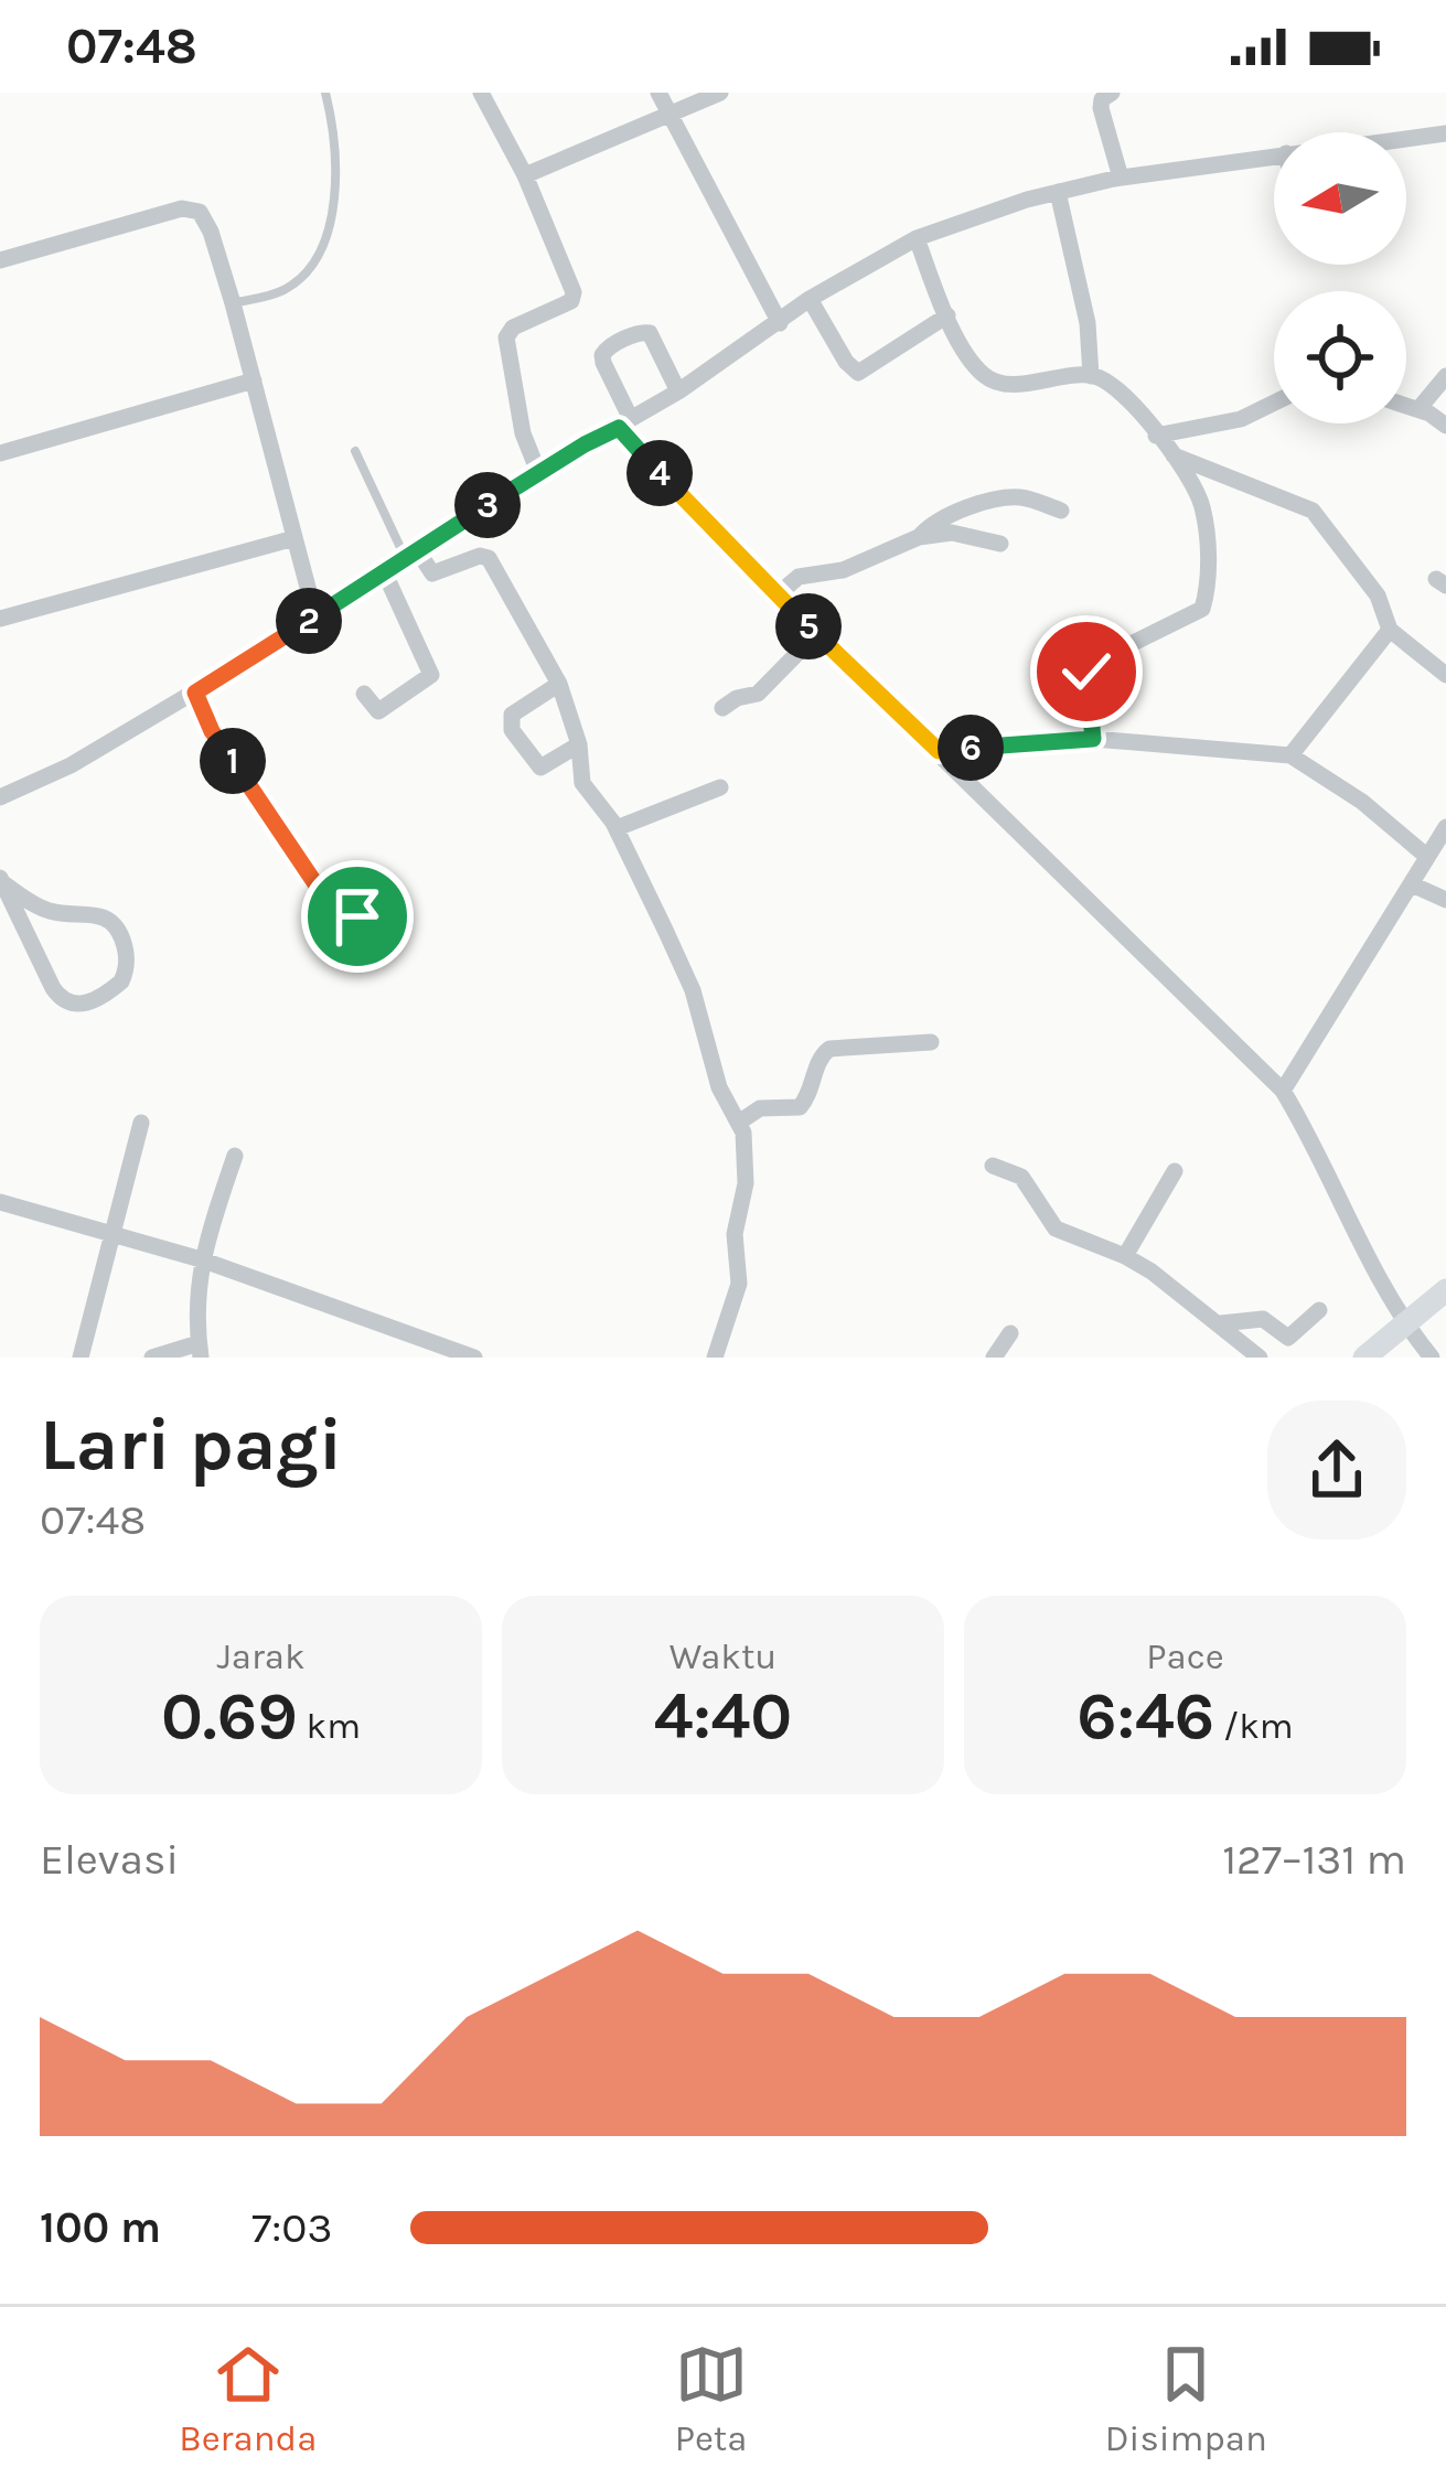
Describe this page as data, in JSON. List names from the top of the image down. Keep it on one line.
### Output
{"north":"left","page":{"status":"07:48","pins":["4","3","2","5","6","1"],"heading":["Lari pagi","07:48"],"stats":[["Jarak","0.69 km"],["Waktu","4:40"],["Pace","6:46 /km"]],"chart":["Elevasi","127–131 m"],"list":[{"name":"100 m","note":"7:03"}],"tabs":["Beranda","Peta","Disimpan"]}}
